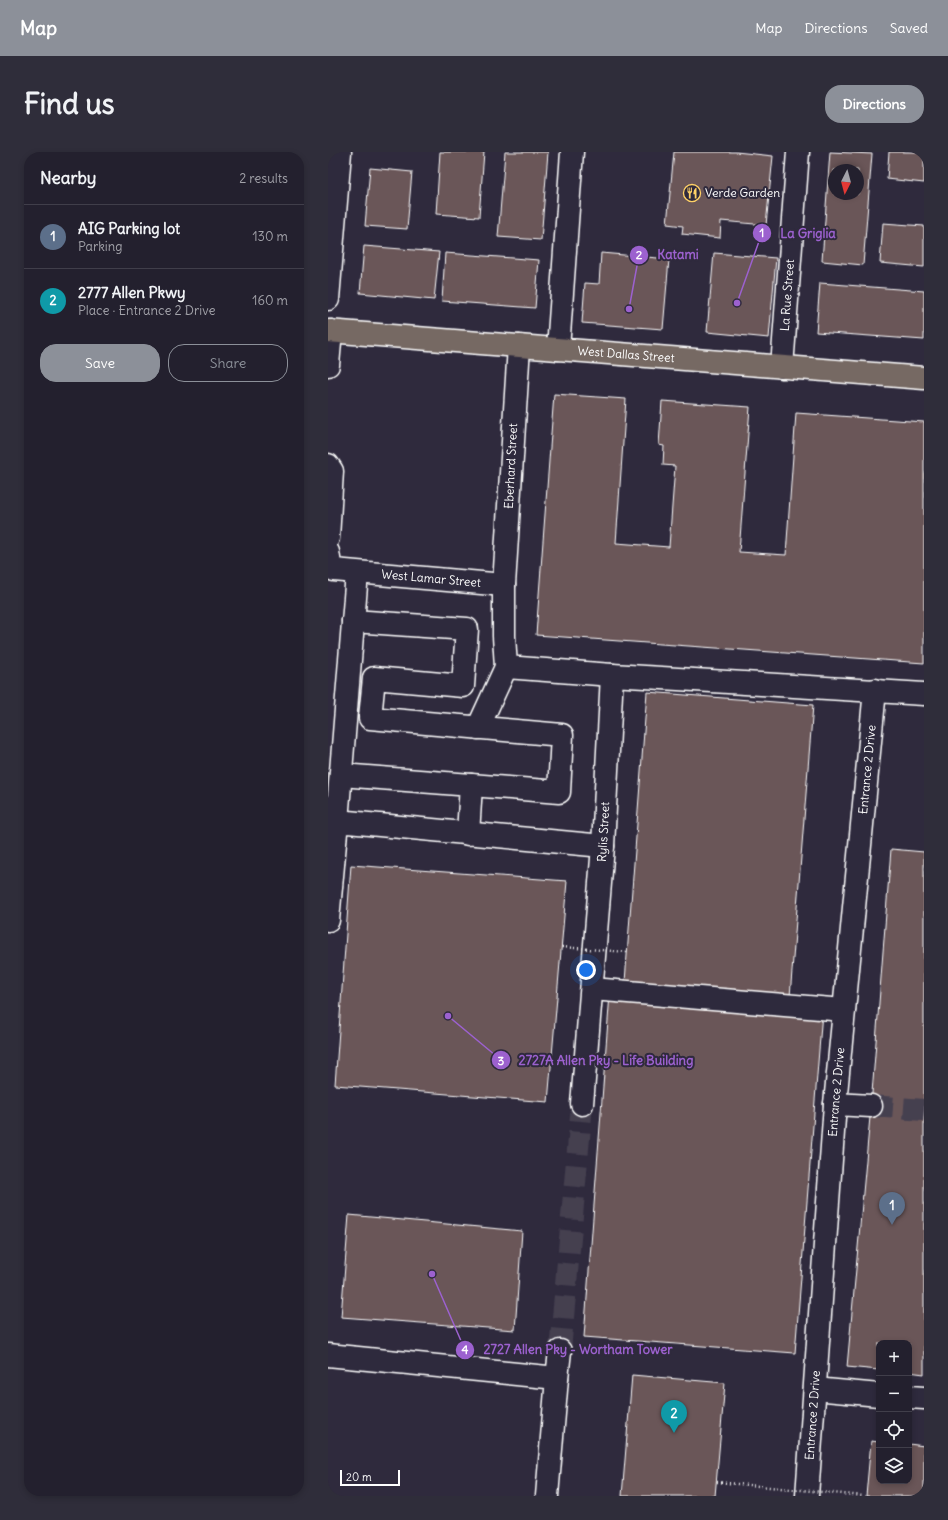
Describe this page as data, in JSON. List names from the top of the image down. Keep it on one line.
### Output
{"streets":{"main road":["West Dallas Street"],"street":["La Rue Street","Eberhard Street","West Lamar Street","Entrance 2 Drive","Rylis Street"]},"crossings":[["La Rue Street","West Dallas Street"],["West Dallas Street","Eberhard Street"],["Eberhard Street","West Lamar Street"]],"places":{"restaurant":["Verde Garden"],"other":["La Griglia","Katami","2727A Allen Pky - Life Building","2727 Allen Pky - Wortham Tower"]},"scale_bar":"20 m","north":"bottom","page":{"header":"Map","nav":["Map","Directions","Saved"],"buttons":["Directions",["Save","Share"]],"title":"Find us","heading":["Nearby","2 results"],"list":[{"mark":"1","name":"AIG Parking lot","note":"Parking","value":"130 m"},{"mark":"2","name":"2777 Allen Pkwy","note":"Place · Entrance 2 Drive","value":"160 m"}],"pins":["1","2"],"map_buttons":["+","−"],"scale":"20 m"}}
